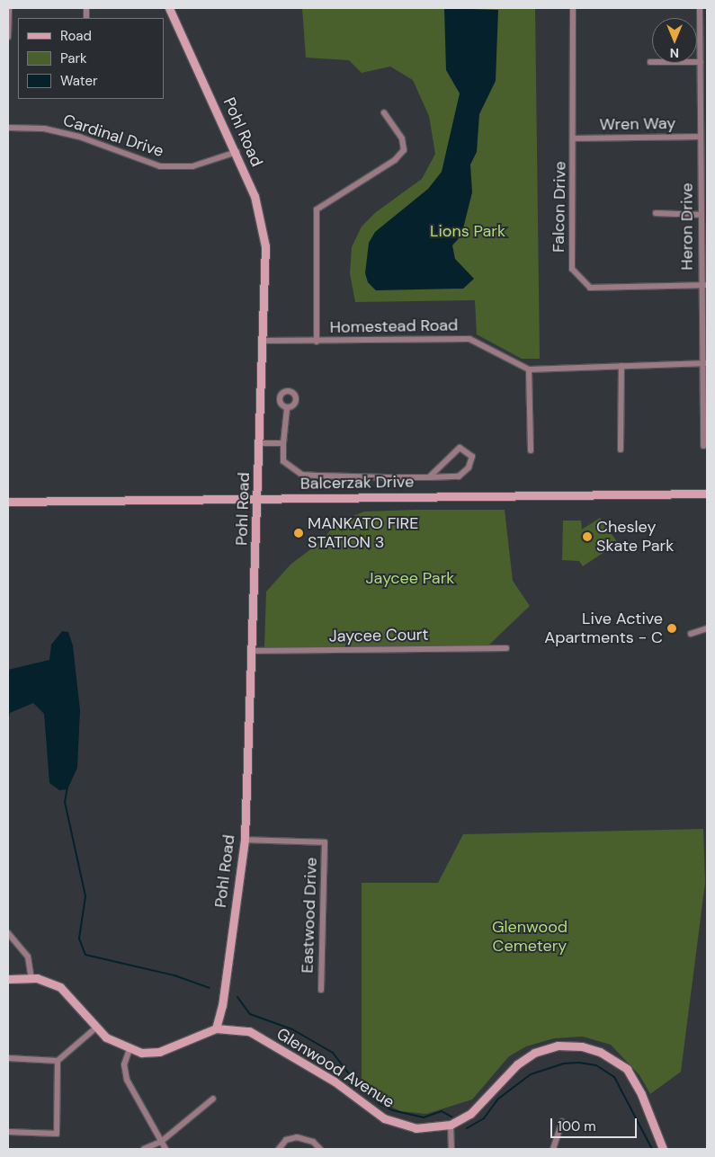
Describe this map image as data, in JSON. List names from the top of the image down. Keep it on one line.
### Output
{"streets":{"street":["Wren Way","Pohl Road","Cardinal Drive","Falcon Drive","Heron Drive","Homestead Road","Balcerzak Drive","Jaycee Court","Eastwood Drive","Glenwood Avenue"]},"crossings":[["Wren Way","Falcon Drive"],["Wren Way","Heron Drive"],["Pohl Road","Cardinal Drive"],["Pohl Road","Homestead Road"],["Pohl Road","Balcerzak Drive"],["Pohl Road","Jaycee Court"],["Pohl Road","Eastwood Drive"],["Pohl Road","Glenwood Avenue"],["Falcon Drive","Heron Drive"],["Heron Drive","Homestead Road"]],"parks":["Lions Park","Jaycee Park","Glenwood Cemetery"],"places":["MANKATO FIRE STATION 3","Chesley Skate Park","Live Active Apartments - C"],"legend":["Road","Park","Water"],"scale_bar":"100 m","north":"bottom"}
